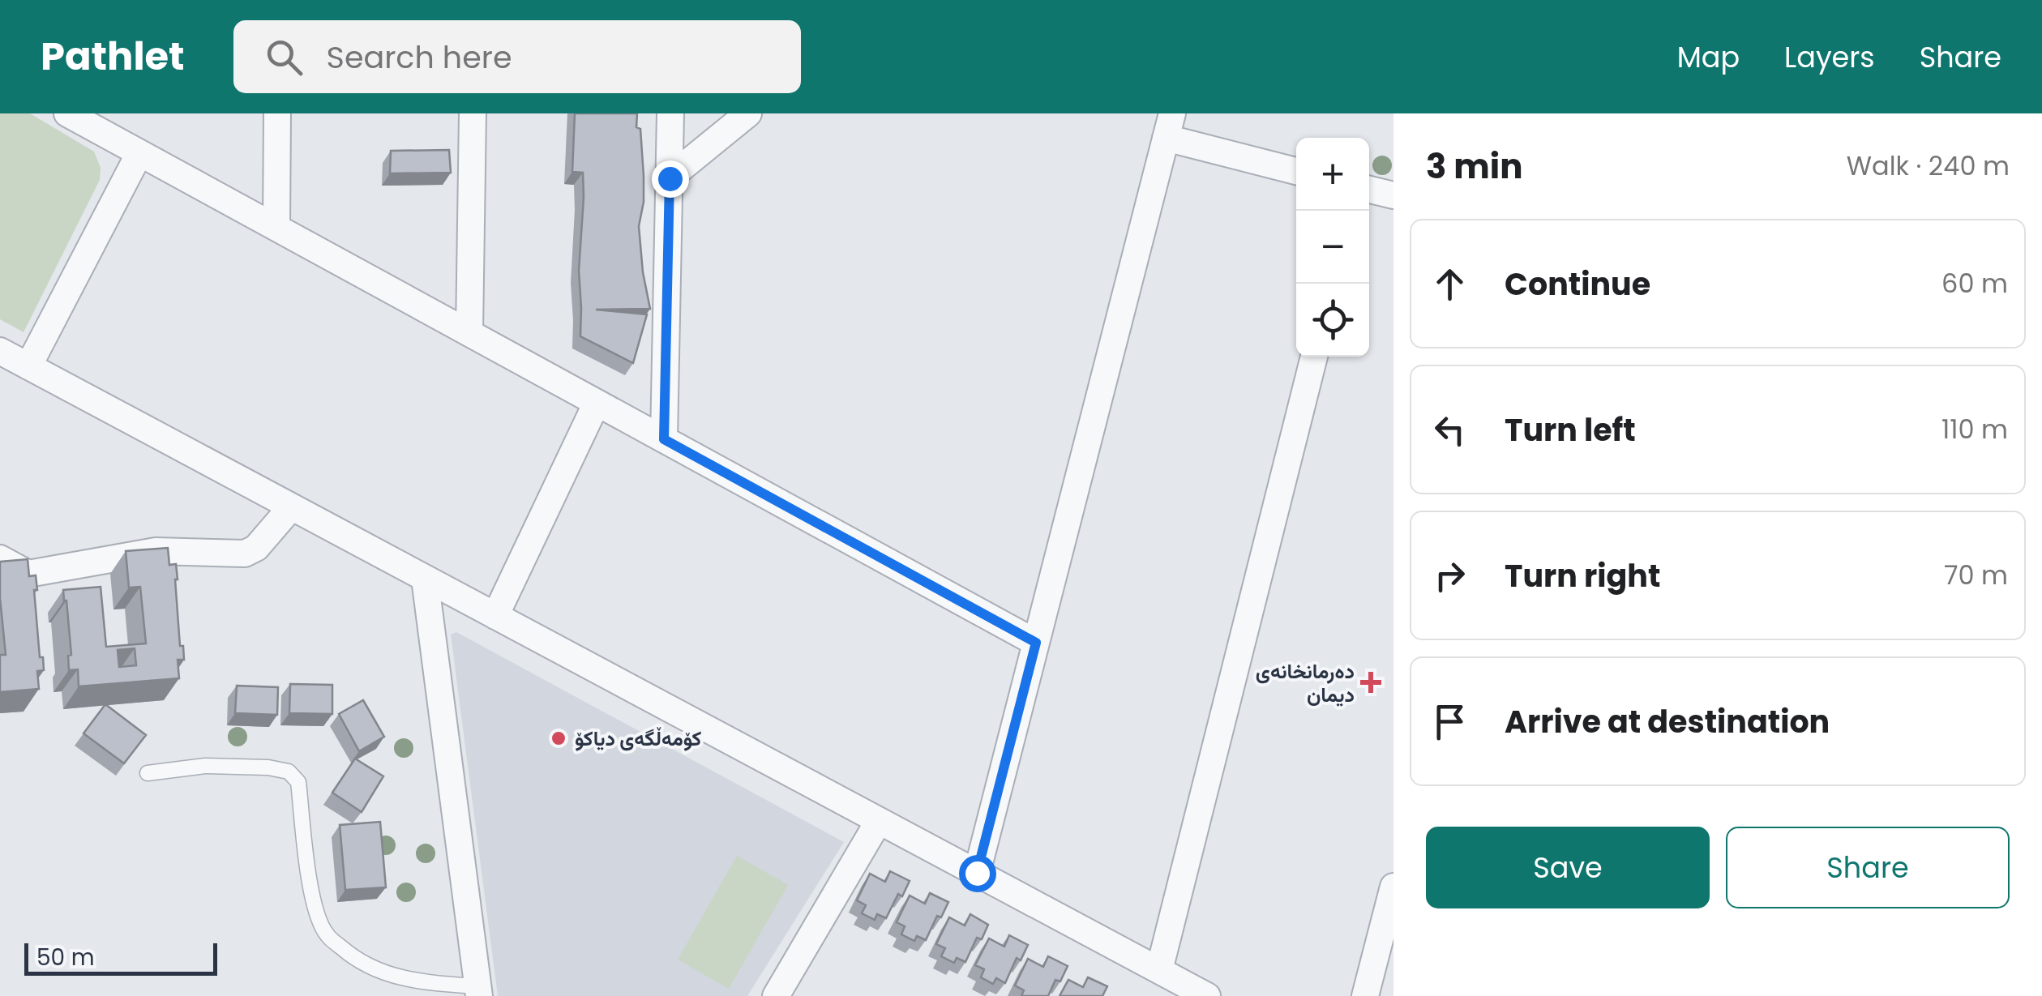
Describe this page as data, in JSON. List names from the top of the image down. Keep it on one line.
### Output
{"places":{"health":["دەرمانخانەی دیمان"],"other":["کۆمەڵگەی دیاکۆ"]},"scale_bar":"50 m","page":{"header":"Pathlet","search":"Search here","nav":["Map","Layers","Share"],"heading":["3 min","Walk · 240 m"],"map_buttons":["+","−"],"list":[["Continue","60 m"],["Turn left","110 m"],["Turn right","70 m"],"Arrive at destination"],"buttons":["Save","Share"],"scale":"50 m"}}
